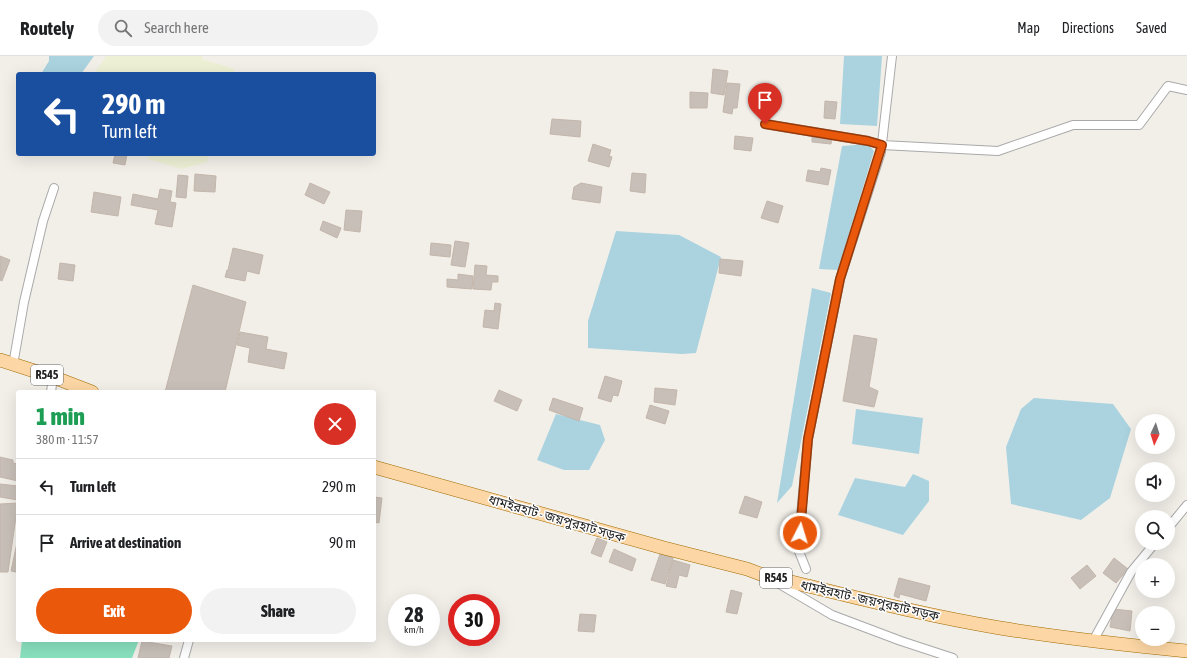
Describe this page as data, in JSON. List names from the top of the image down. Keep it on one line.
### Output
{"streets":{"main road":["R545","ধামইরহাট - জয়পুরহাট সড়ক"]},"north":"bottom","page":{"header":"Routely","search":"Search here","nav":["Map","Directions","Saved"],"turn":["290 m","Turn left"],"heading":["1 min","380 m · 11:57"],"map_buttons":["+","−"],"list":[{"name":"Turn left","value":"290 m"},{"name":"Arrive at destination","value":"90 m"}],"buttons":["Exit","Share"],"speed":"28 km/h","limit":"30"}}
